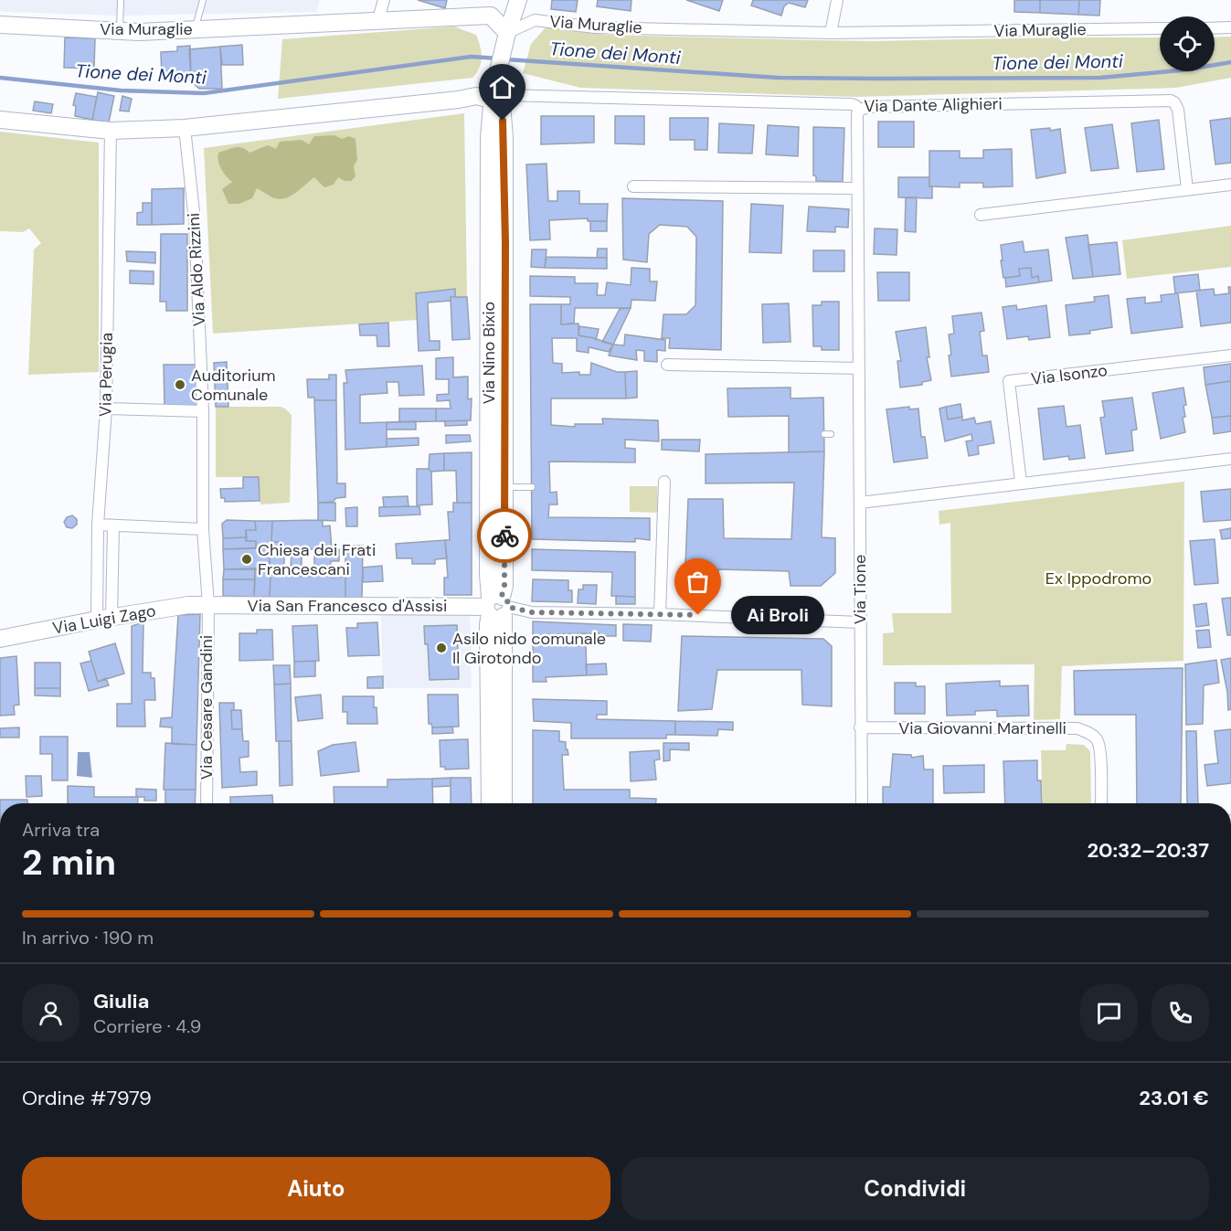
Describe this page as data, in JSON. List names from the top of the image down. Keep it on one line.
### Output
{"streets":{"street":["Via Muraglie","Via Dante Alighieri","Via Aldo Rizzini","Via Nino Bixio","Via Perugia","Via Isonzo","Via Tione","Via San Francesco d'Assisi","Via Luigi Zago","Via Cesare Gandini","Via Giovanni Martinelli"]},"crossings":[["Via Dante Alighieri","Via Nino Bixio"],["Via Dante Alighieri","Via Tione"],["Via Aldo Rizzini","Via San Francesco d'Assisi"],["Via Aldo Rizzini","Via Luigi Zago"],["Via Aldo Rizzini","Via Cesare Gandini"],["Via Nino Bixio","Via San Francesco d'Assisi"],["Via Perugia","Via Luigi Zago"],["Via Tione","Via Giovanni Martinelli"],["Via San Francesco d'Assisi","Via Luigi Zago"],["Via San Francesco d'Assisi","Via Cesare Gandini"],["Via Luigi Zago","Via Cesare Gandini"]],"water":["Tione dei Monti"],"parks":["Ex Ippodromo"],"places":["Auditorium Comunale","Chiesa dei Frati Francescani","Ai Broli","Asilo nido comunale Il Girotondo"],"page":{"bubble":"Ai Broli","heading":["2 min","Arriva tra","20:32–20:37"],"panel":["Giulia","Corriere · 4.9","Ordine #7979","23.01 €"],"bar":"In arrivo · 190 m","buttons":["Aiuto","Condividi"]}}
